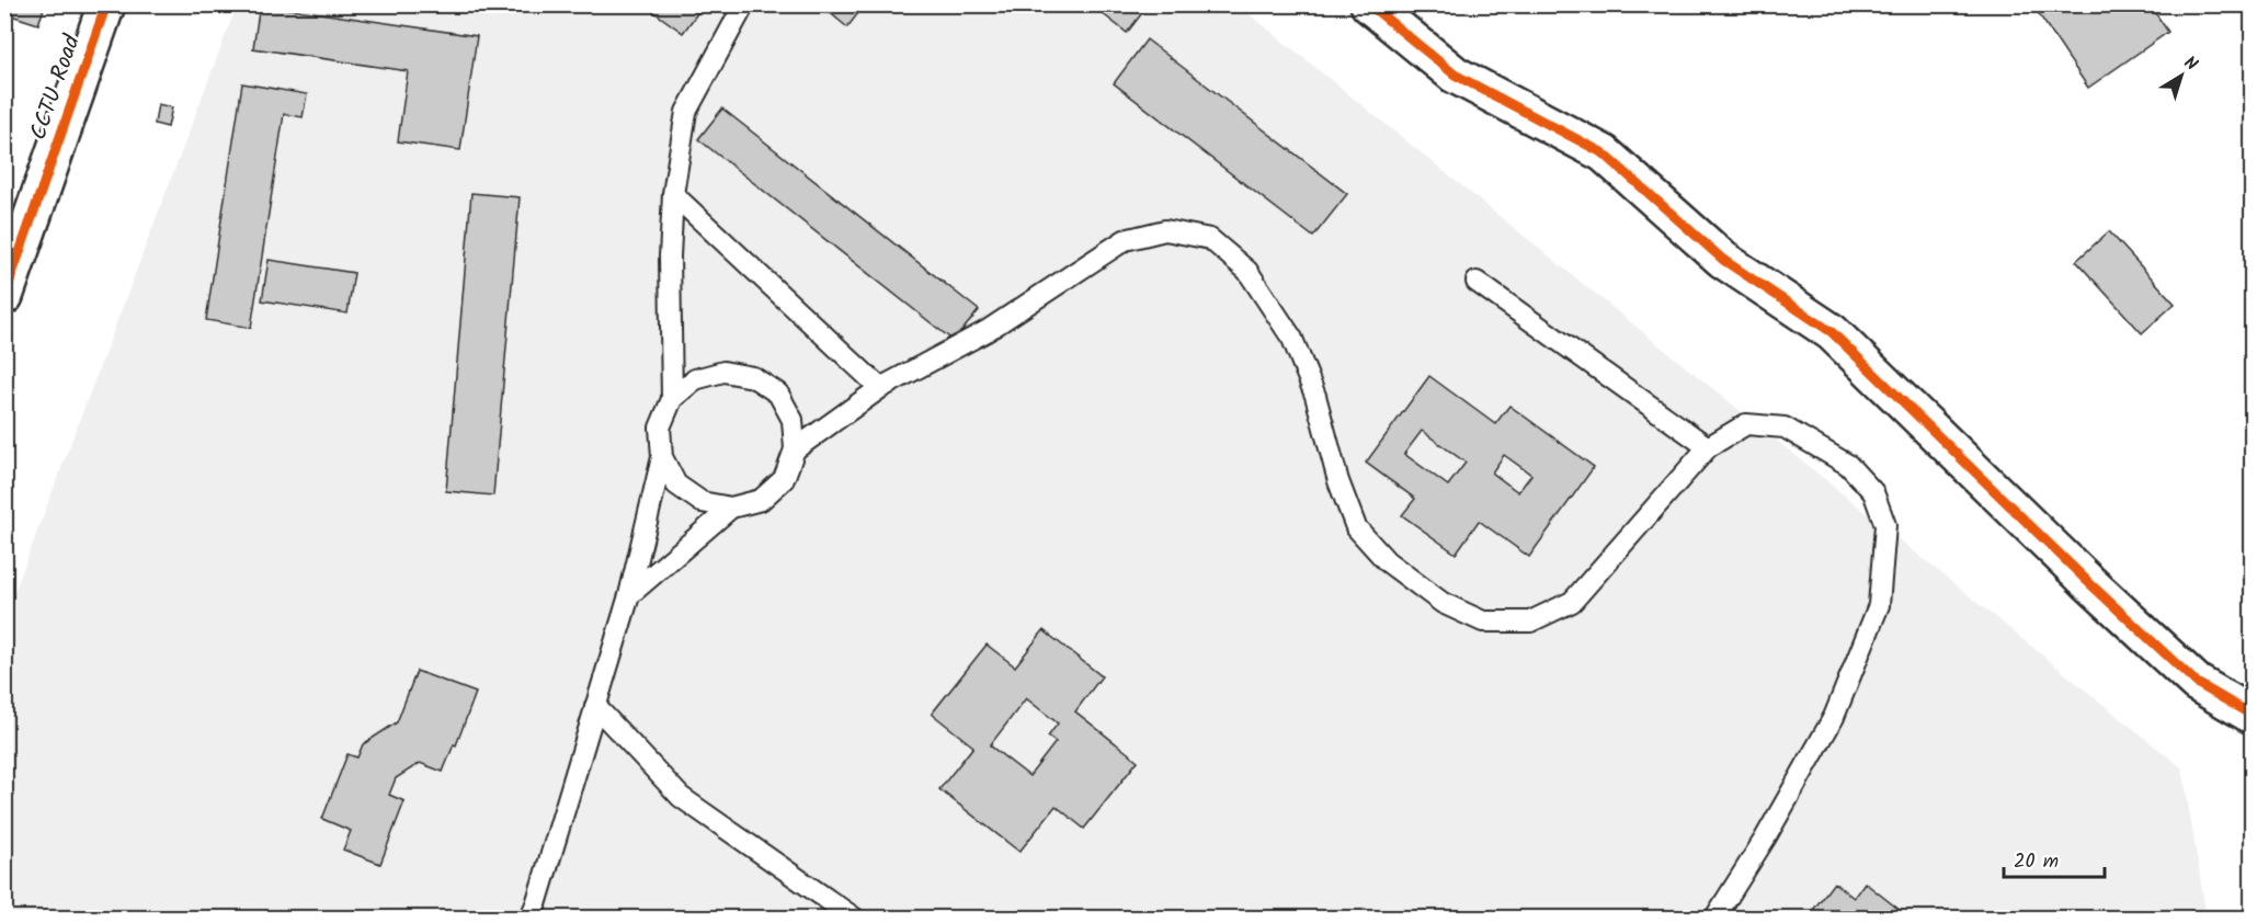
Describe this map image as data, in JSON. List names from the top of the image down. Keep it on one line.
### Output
{"streets":{"street":["CCTU Road"]},"scale_bar":"20 m","north":"top right"}
